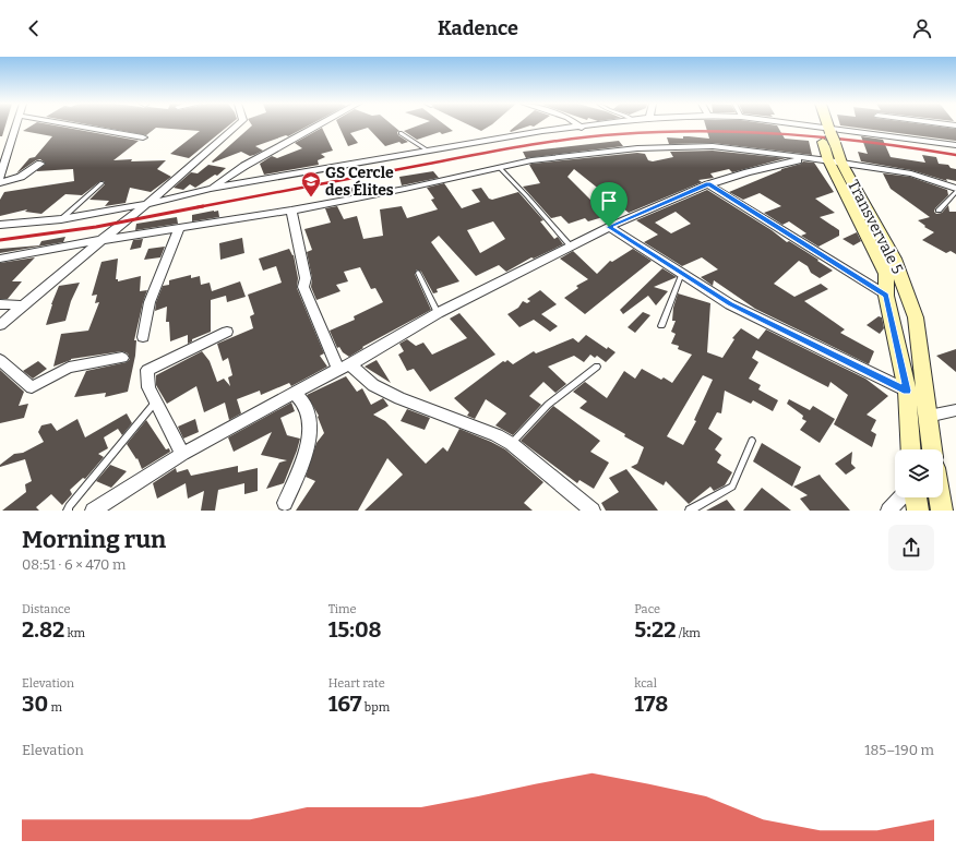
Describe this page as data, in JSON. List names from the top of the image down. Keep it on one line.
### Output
{"streets":{"main road":["Transvervale 5"]},"places":{"school or university":["GS Cercle des Élites"]},"page":{"header":"Kadence","heading":["Morning run","08:51 · 6 × 470 m"],"stats":[["Distance","2.82 km"],["Time","15:08"],["Pace","5:22 /km"],["Elevation","30 m"],["Heart rate","167 bpm"],["kcal","178"]],"chart":["Elevation","185–190 m"]}}
